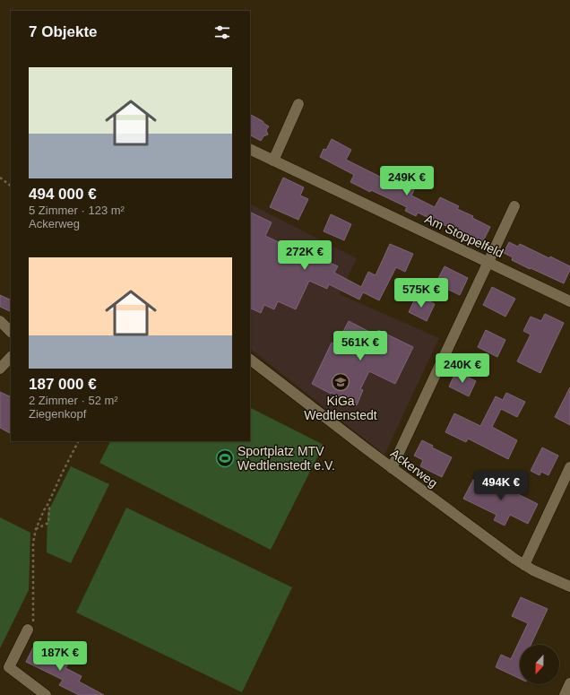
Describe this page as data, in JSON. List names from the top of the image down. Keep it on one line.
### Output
{"streets":{"street":["Am Stoppelfeld","Ackerweg"]},"places":{"school or university":["KiGa Wedtlenstedt"],"sports":["Sportplatz MTV Wedtlenstedt e.V."]},"north":"bottom","page":{"heading":"7 Objekte","list":[{"name":"494 000 €","note":"5 Zimmer · 123 m² · Ackerweg"},{"name":"187 000 €","note":"2 Zimmer · 52 m² · Ziegenkopf"}],"price":["249K €","272K €","575K €","561K €","240K €","494K €","187K €"]}}
